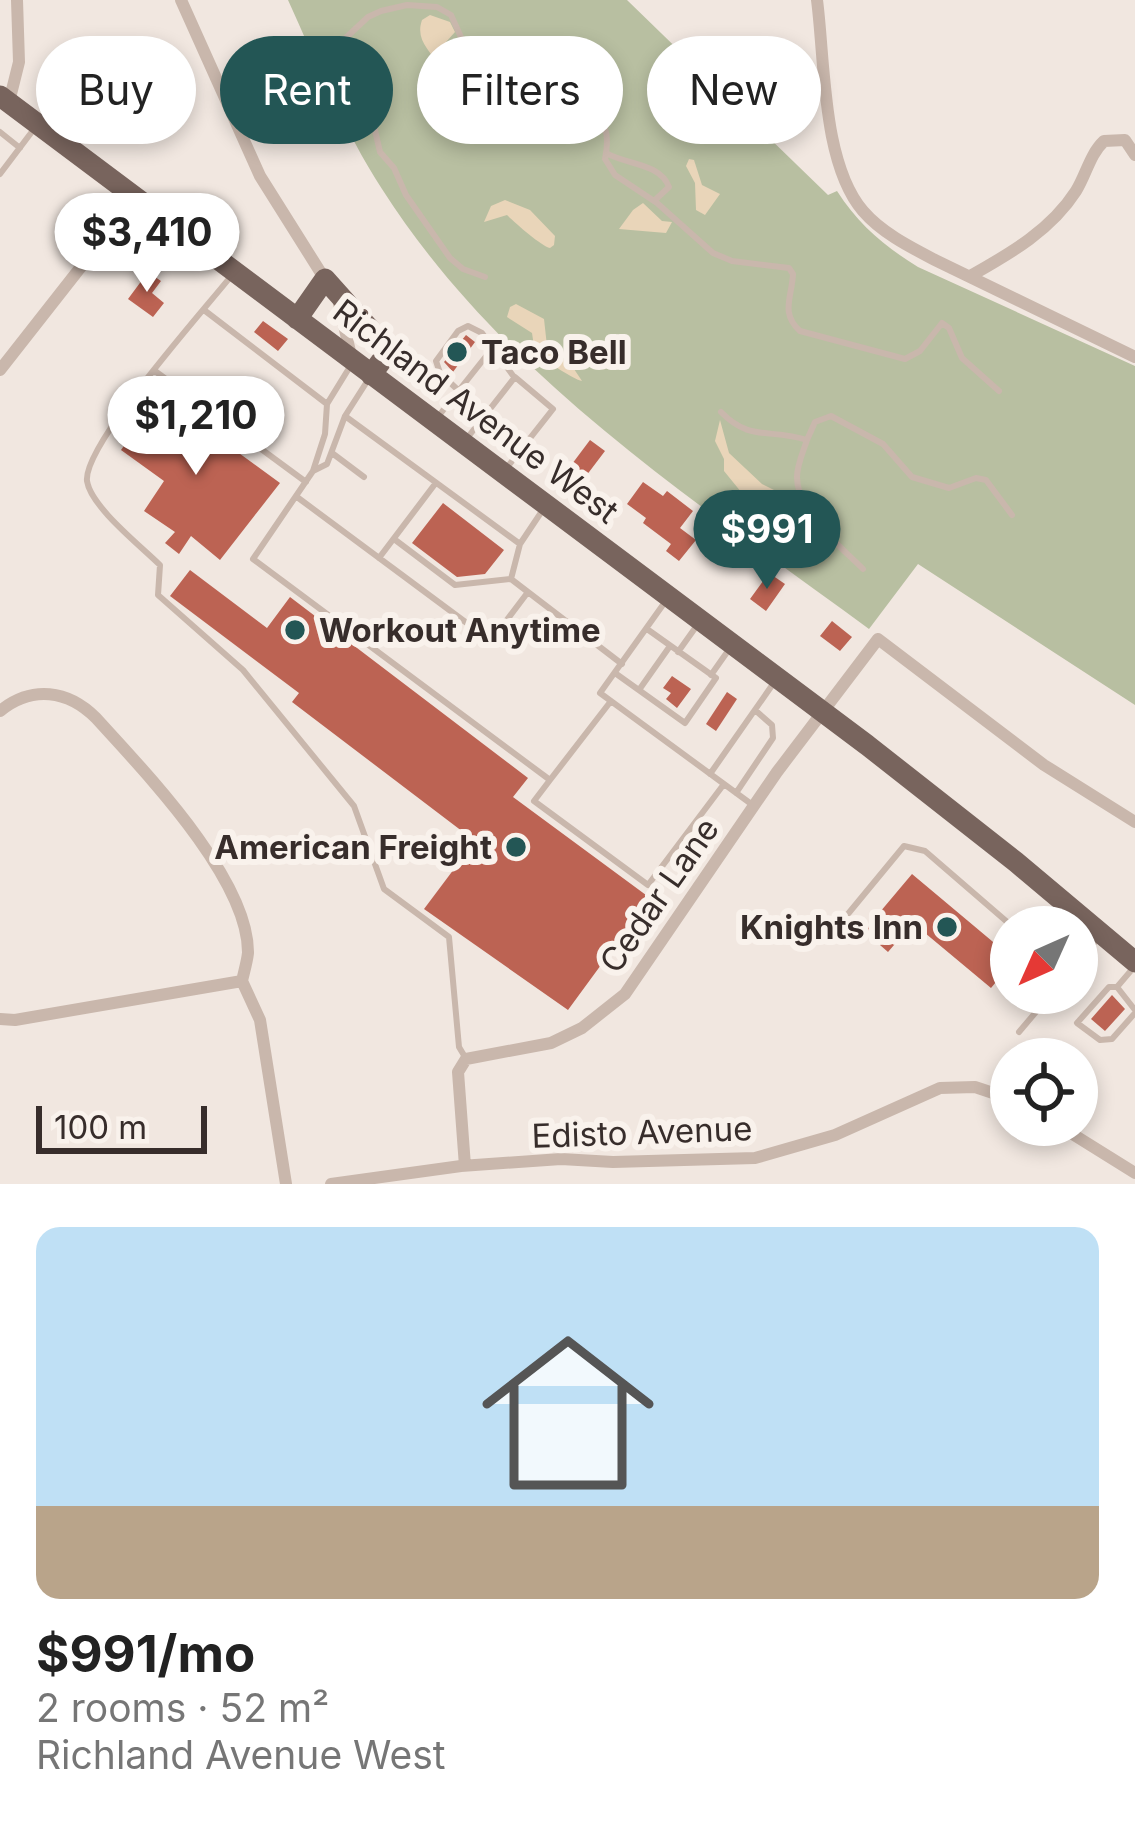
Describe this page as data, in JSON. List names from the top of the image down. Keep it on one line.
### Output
{"streets":{"main road":["Richland Avenue West"],"street":["Cedar Lane","Edisto Avenue"]},"crossings":[["Richland Avenue West","Cedar Lane"]],"places":["Taco Bell","Workout Anytime","American Freight","Knights Inn"],"scale_bar":"100 m","north":"bottom left","page":{"chip":["Buy","Rent","Filters","New"],"price":["$3,410","$1,210","$991"],"scale":"100 m","list":[{"name":"$991/mo","note":"2 rooms · 52 m² · Richland Avenue West"}]}}
